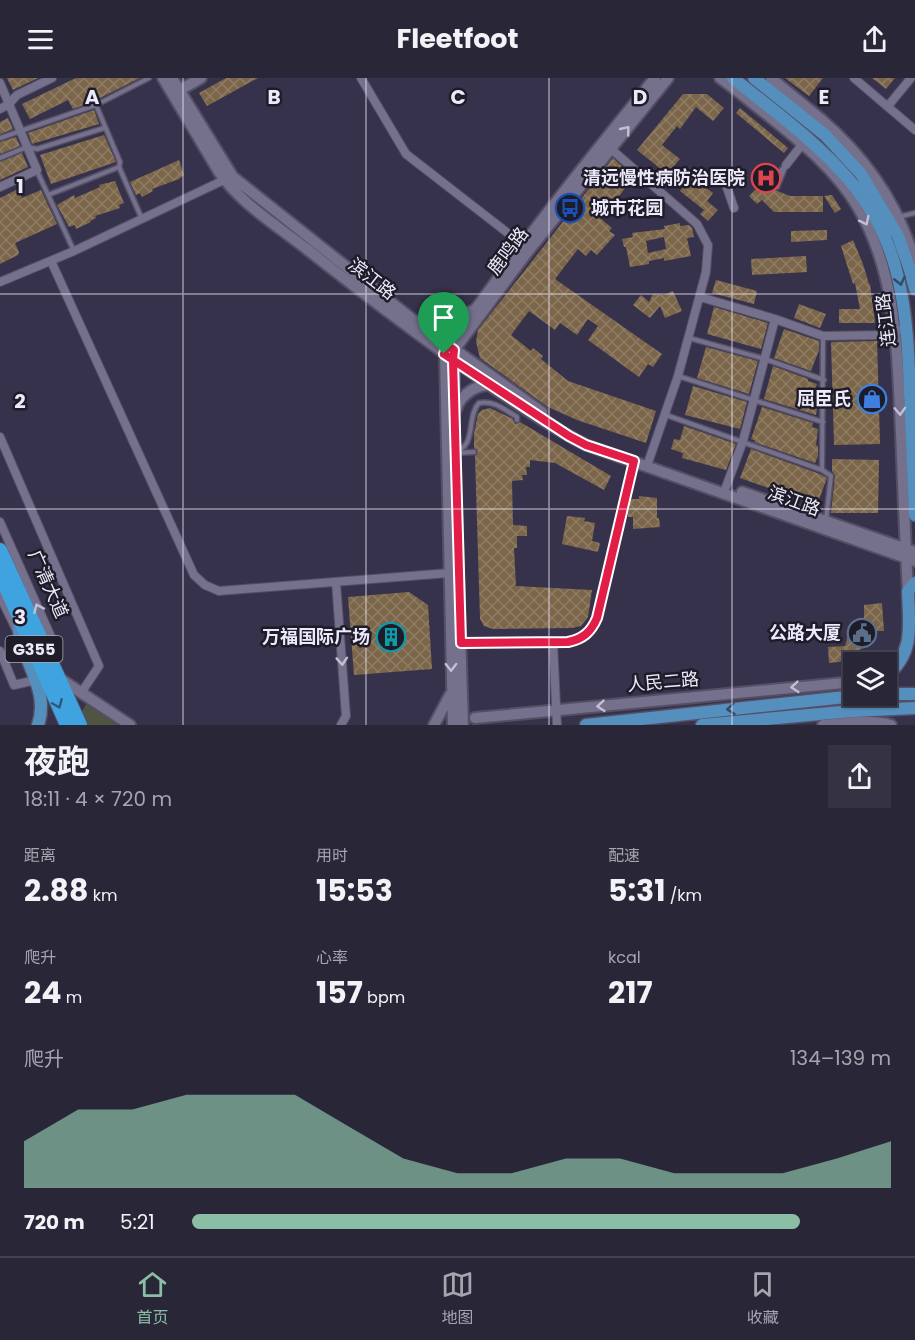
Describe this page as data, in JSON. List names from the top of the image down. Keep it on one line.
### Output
{"streets":{"highway":["广清大道","G355"],"main road":["连江路","人民二路"],"street":["鹿鸣路","滨江路"]},"crossings":[["鹿鸣路","滨江路"]],"one_way":["人民二路"],"places":{"hospital":["清远慢性病防治医院"],"bus stop":["城市花园"],"shop":["屈臣氏"],"public building":["公路大厦"],"building":["万福国际广场"]},"page":{"header":"Fleetfoot","heading":["夜跑","18:11 · 4 × 720 m"],"stats":[["距离","2.88 km"],["用时","15:53"],["配速","5:31 /km"],["爬升","24 m"],["心率","157 bpm"],["kcal","217"]],"chart":["爬升","134–139 m"],"list":[{"name":"720 m","note":"5:21"}],"tabs":["首页","地图","收藏"]},"grid":{"columns":["A","B","C","D","E"],"rows":["1","2","3"]}}
